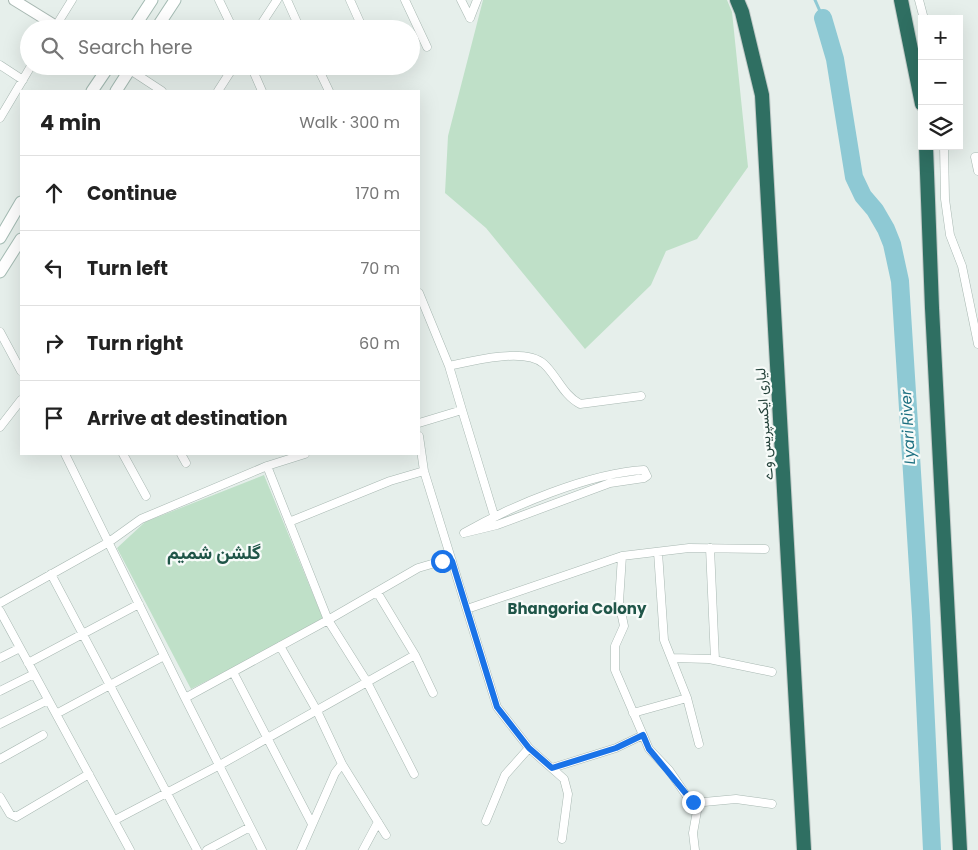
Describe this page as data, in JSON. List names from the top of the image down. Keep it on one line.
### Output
{"streets":{"highway":["لیاری ایکسپریس وے"]},"districts":["گلشن شمیم","Bhangoria Colony"],"water":["Lyari River"],"page":{"map_buttons":["+","−"],"search":"Search here","heading":["4 min","Walk · 300 m"],"list":[["Continue","170 m"],["Turn left","70 m"],["Turn right","60 m"],"Arrive at destination"]}}
